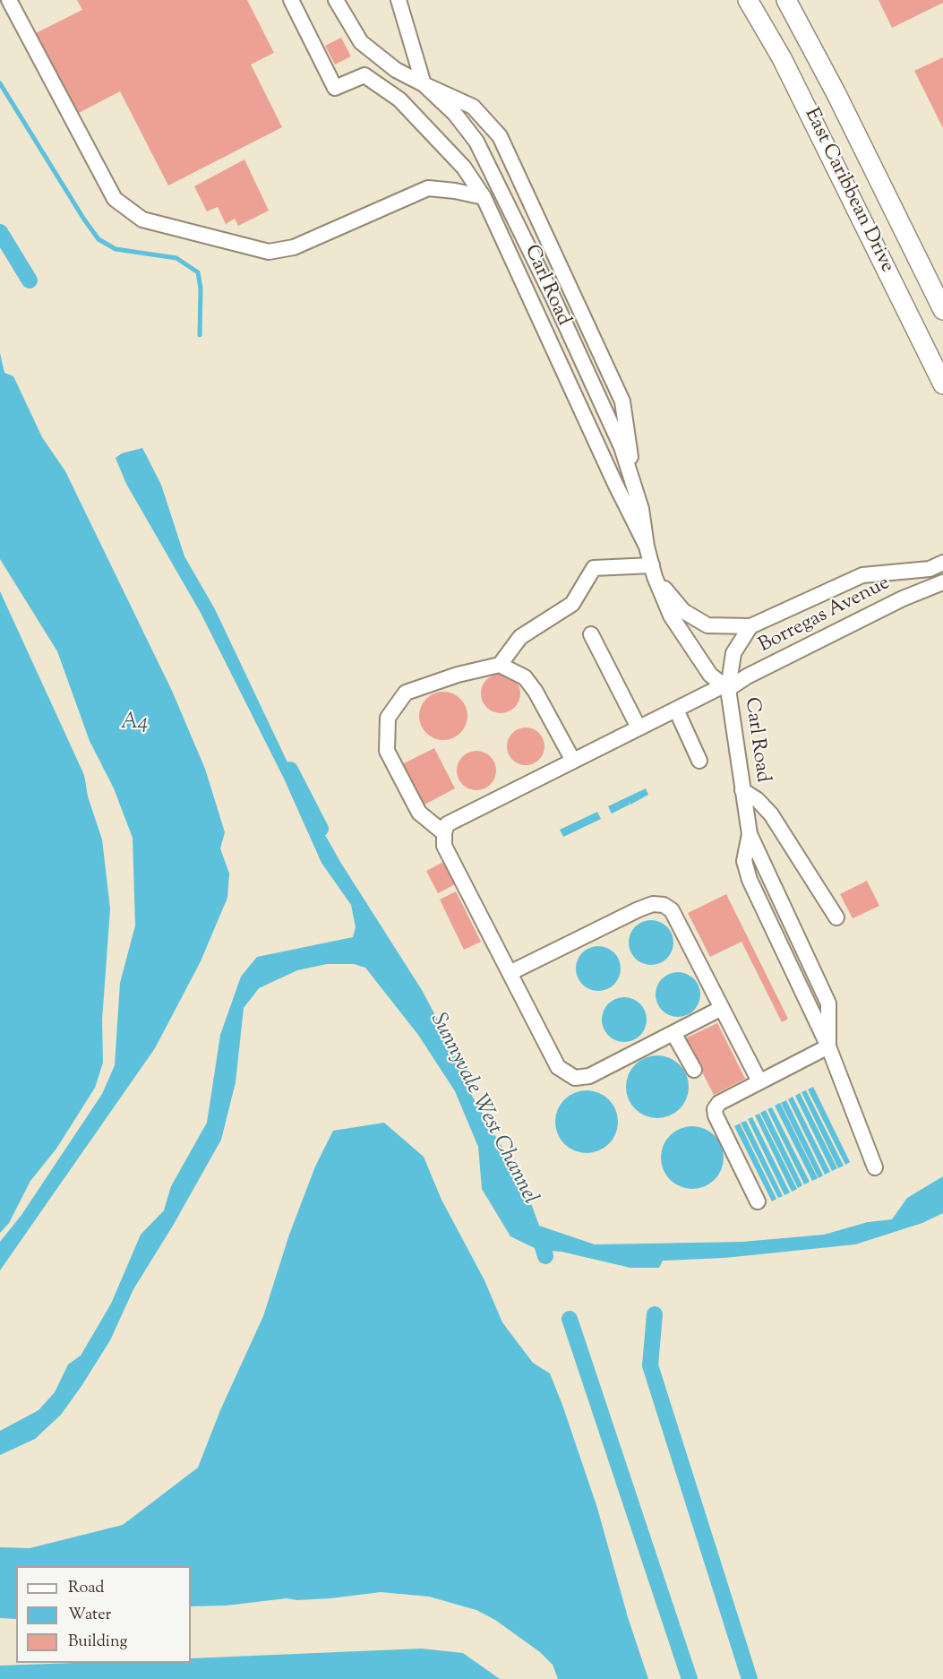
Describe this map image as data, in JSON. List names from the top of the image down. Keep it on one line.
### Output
{"streets":{"main road":["East Caribbean Drive"],"lane":["Carl Road","Borregas Avenue"]},"crossings":[["Carl Road","Borregas Avenue"]],"water":["A4","Sunnyvale West Channel"],"legend":["Road","Water","Building"]}
